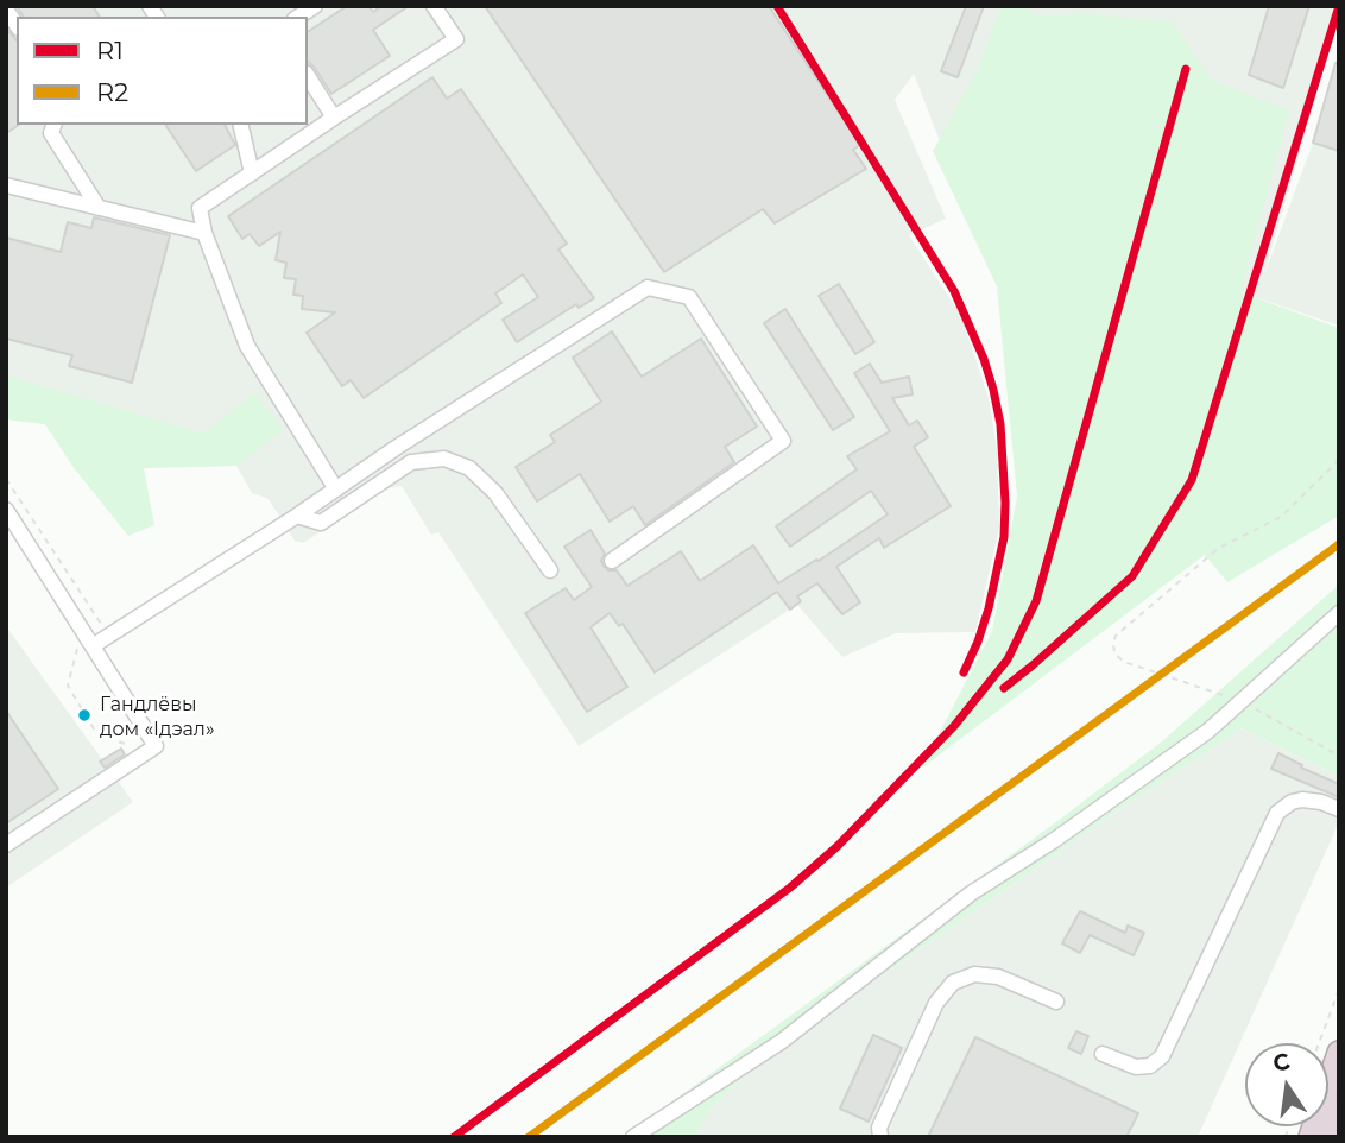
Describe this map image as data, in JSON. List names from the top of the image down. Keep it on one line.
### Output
{"places":["Гандлёвы дом «Ідэал»"],"lines":["transit line R1","transit line R2"],"legend":["R1","R2"],"north":"top"}
